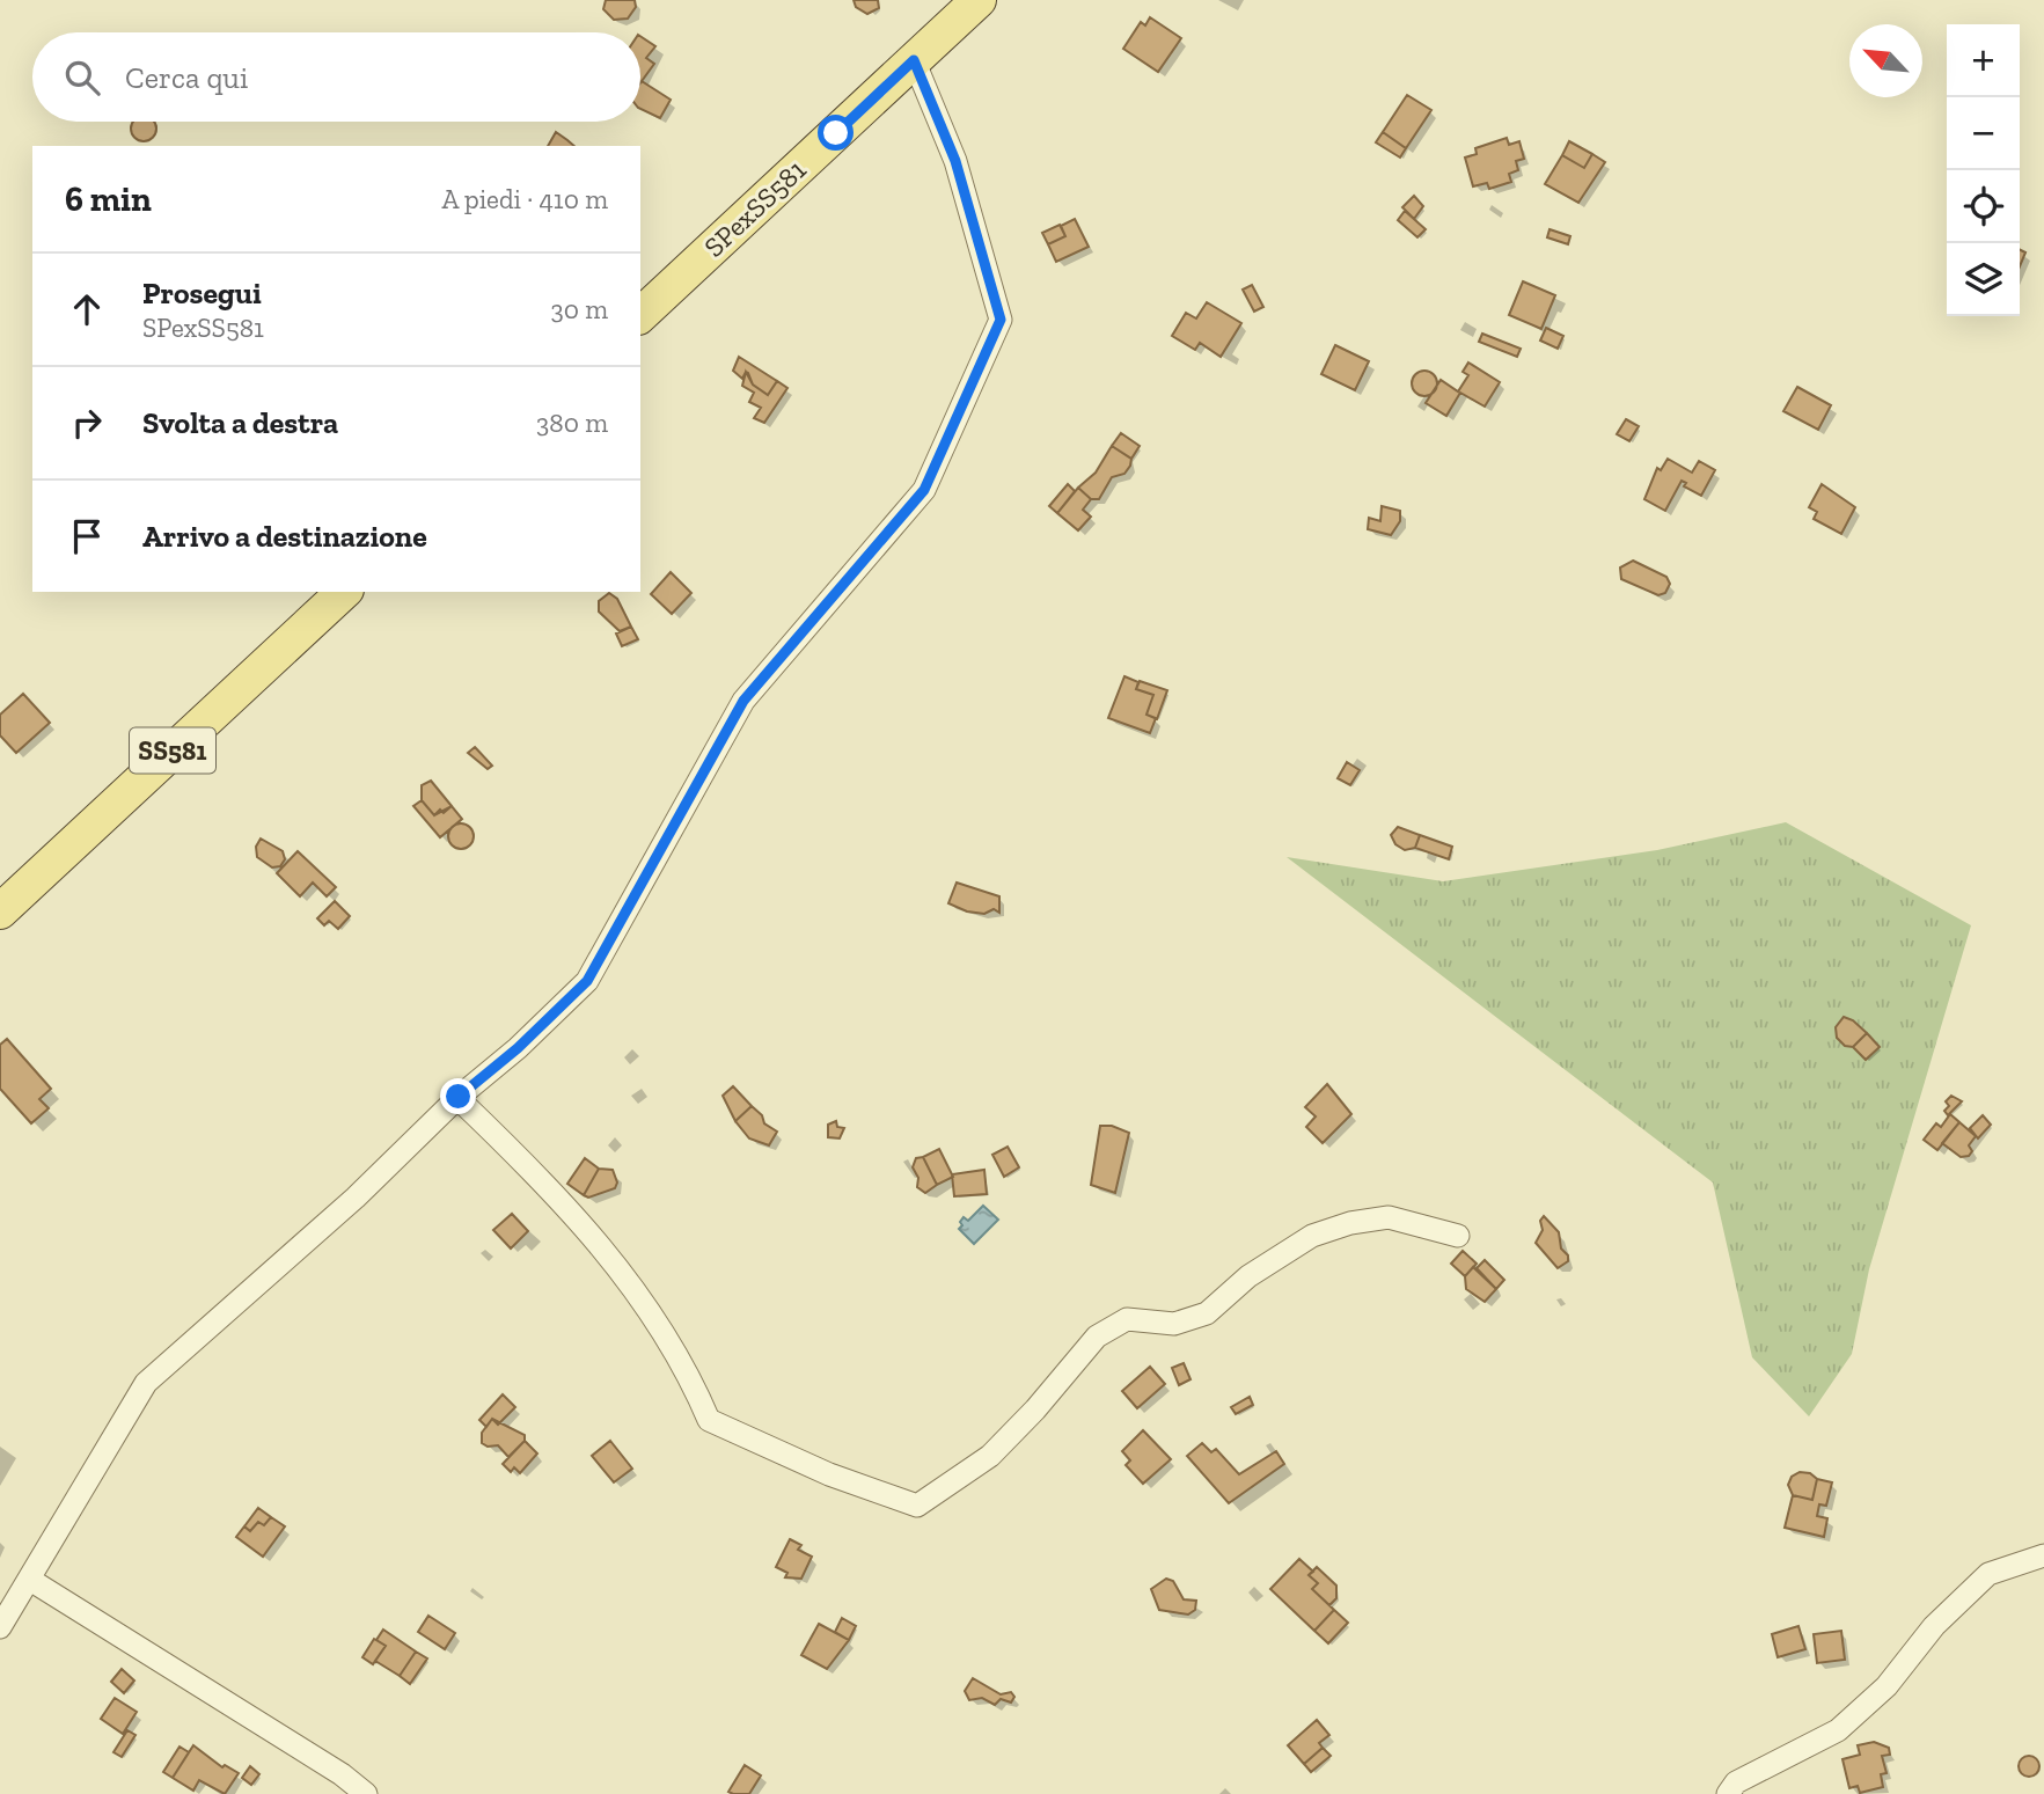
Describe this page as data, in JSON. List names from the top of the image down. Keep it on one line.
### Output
{"streets":{"main road":["SPexSS581","SS581"]},"north":"top left","page":{"map_buttons":["+","−"],"search":"Cerca qui","heading":["6 min","A piedi · 410 m"],"list":[["Prosegui","SPexSS581","30 m"],["Svolta a destra","380 m"],"Arrivo a destinazione"]}}
